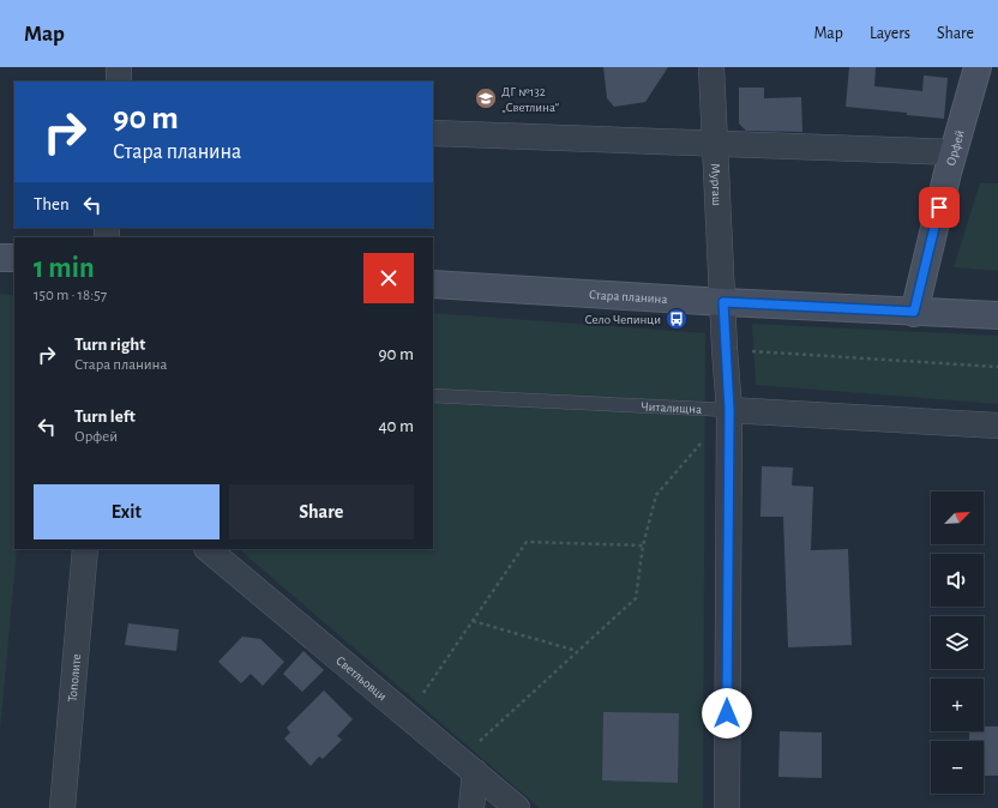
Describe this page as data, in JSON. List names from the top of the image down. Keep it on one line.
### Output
{"streets":{"street":["Орфей","Мургаш","Стара планина","Читалищна","Тополите","Светльовци"]},"crossings":[["Орфей","Стара планина"],["Мургаш","Стара планина"],["Мургаш","Читалищна"]],"places":{"school or university":["ДГ №132 „Светлина“"],"bus stop":["Село Чепинци"]},"north":"top right","page":{"header":"Map","nav":["Map","Layers","Share"],"turn":["90 m","Стара планина"],"then":"Then","heading":["1 min","150 m · 18:57"],"list":[{"name":"Turn right","note":"Стара планина","value":"90 m"},{"name":"Turn left","note":"Орфей","value":"40 m"}],"buttons":["Exit","Share"],"map_buttons":["+","−"]}}
